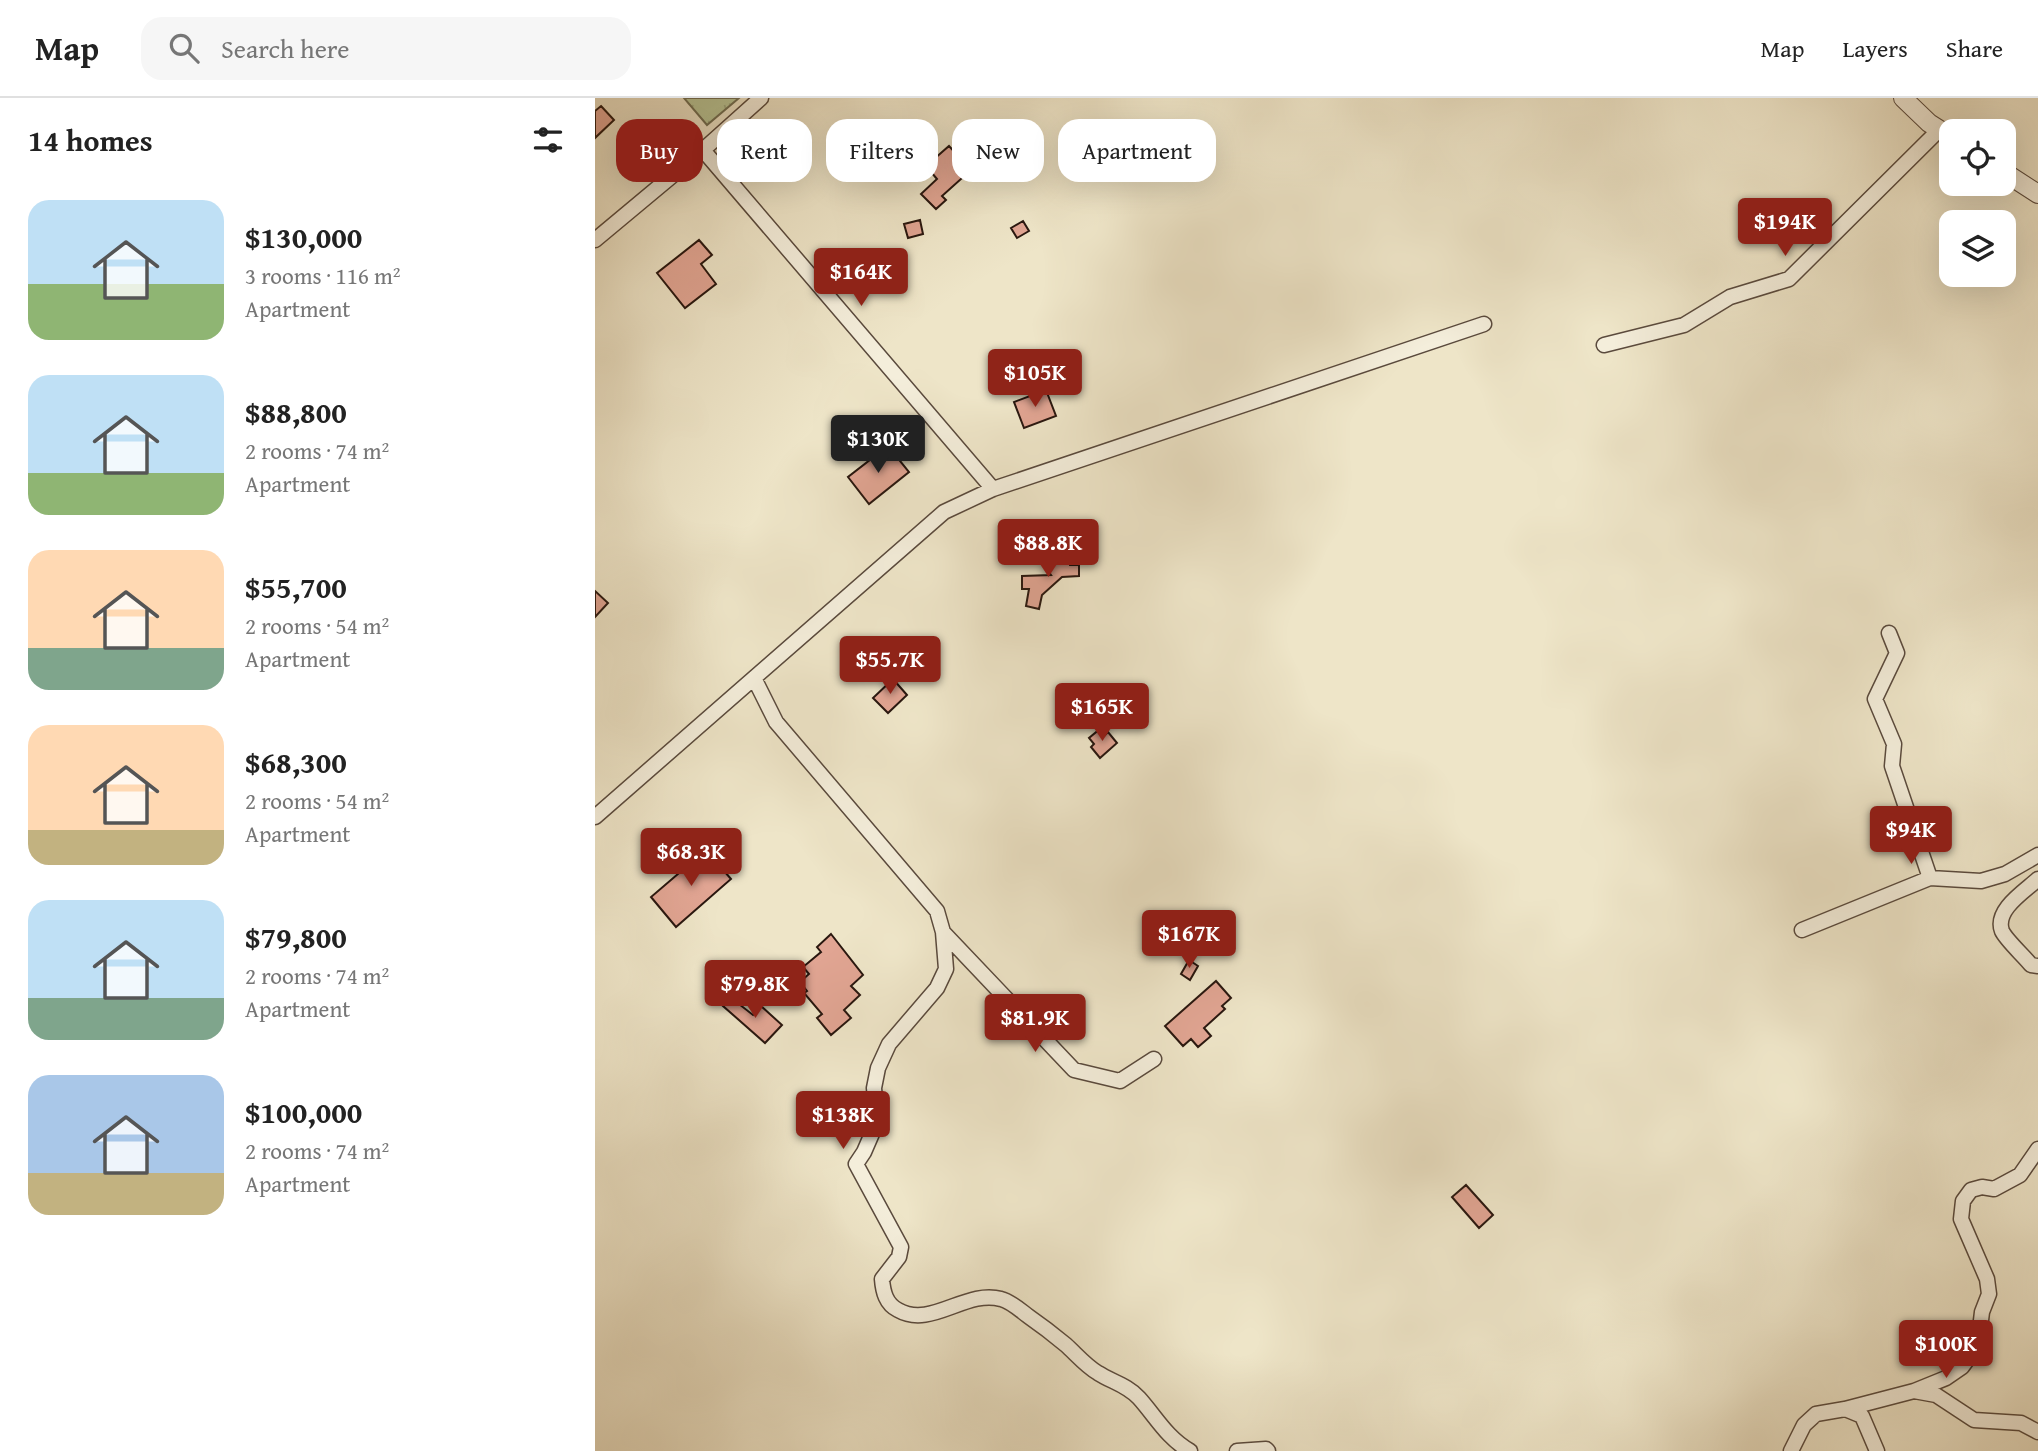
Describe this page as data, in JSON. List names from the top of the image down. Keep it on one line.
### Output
{"page":{"header":"Map","search":"Search here","nav":["Map","Layers","Share"],"heading":"14 homes","chip":["Buy","Rent","Filters","New","Apartment"],"list":[{"name":"$130,000","note":"3 rooms · 116 m² · Apartment"},{"name":"$88,800","note":"2 rooms · 74 m² · Apartment"},{"name":"$55,700","note":"2 rooms · 54 m² · Apartment"},{"name":"$68,300","note":"2 rooms · 54 m² · Apartment"},{"name":"$79,800","note":"2 rooms · 74 m² · Apartment"},{"name":"$100,000","note":"2 rooms · 74 m² · Apartment"}],"price":["$194K","$164K","$105K","$130K","$88.8K","$55.7K","$165K","$94K","$68.3K","$167K","$79.8K","$81.9K","$138K","$100K"]}}
